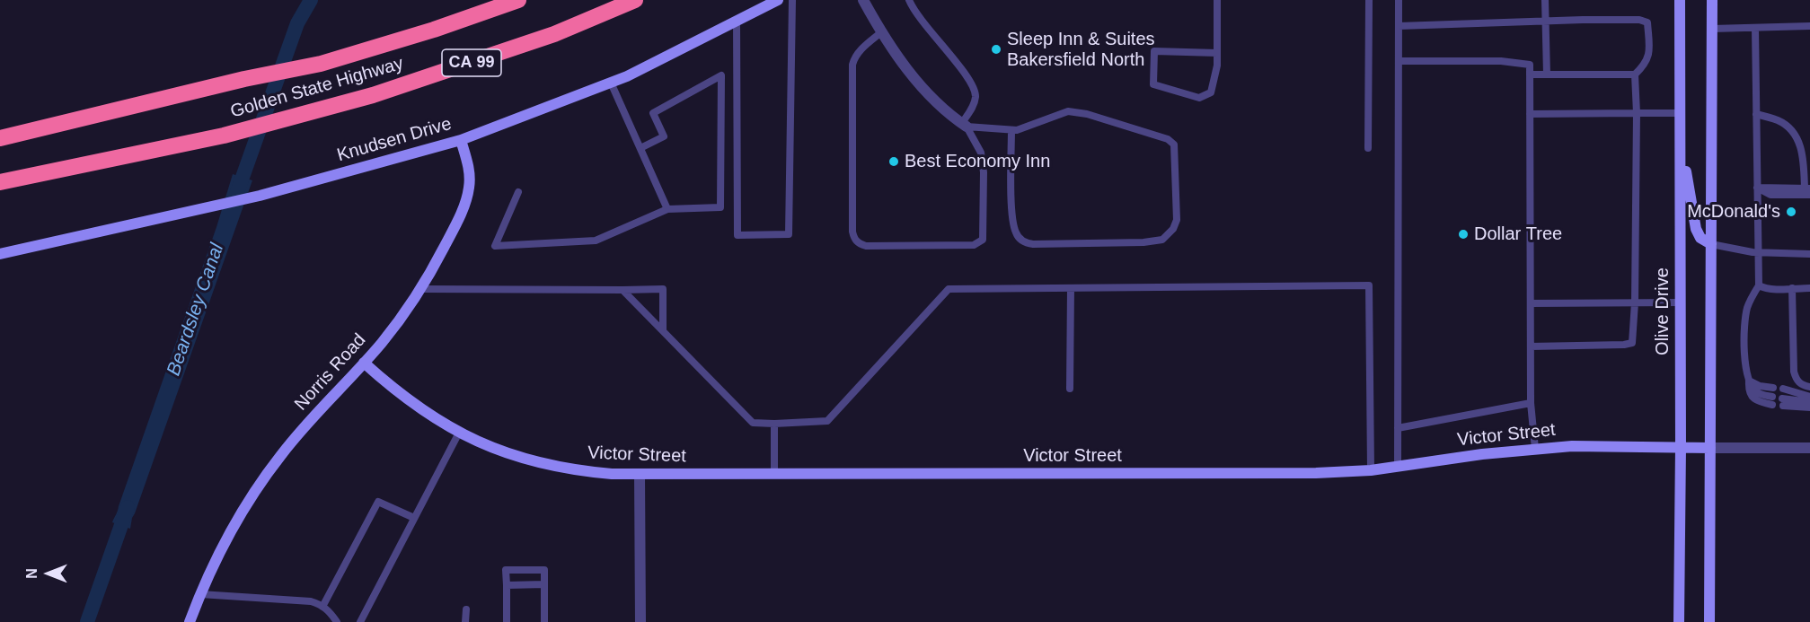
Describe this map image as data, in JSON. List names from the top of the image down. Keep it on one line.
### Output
{"streets":{"highway":["CA 99","Golden State Highway"],"street":["Knudsen Drive","Olive Drive","Norris Road","Victor Street"]},"crossings":[["Knudsen Drive","Norris Road"],["Olive Drive","Victor Street"],["Norris Road","Victor Street"]],"water":["Beardsley Canal"],"places":["Sleep Inn & Suites Bakersfield North","Best Economy Inn","McDonald's","Dollar Tree"],"north":"left"}
